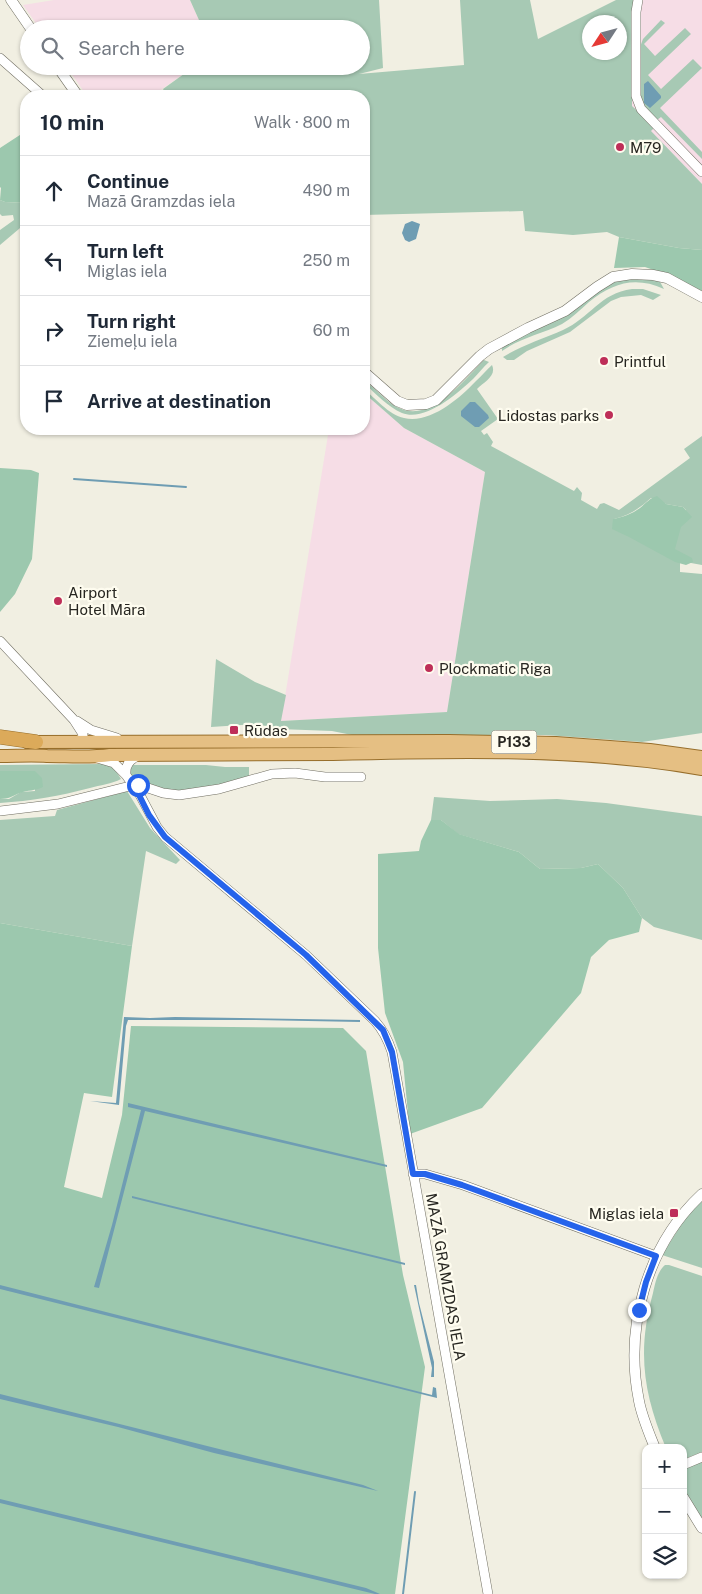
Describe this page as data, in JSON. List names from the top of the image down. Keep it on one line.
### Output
{"streets":{"main road":["P133"],"street":["MAZĀ GRAMZDAS IELA"]},"crossings":[["P133","MAZĀ GRAMZDAS IELA"]],"places":{"other":["M79","Printful","Lidostas parks","Airport Hotel Māra","Plockmatic Riga"],"transit":["Rūdas","Miglas iela"]},"north":"bottom left","page":{"search":"Search here","heading":["10 min","Walk · 800 m"],"list":[["Continue","Mazā Gramzdas iela","490 m"],["Turn left","Miglas iela","250 m"],["Turn right","Ziemeļu iela","60 m"],"Arrive at destination"],"map_buttons":["+","−"]}}
